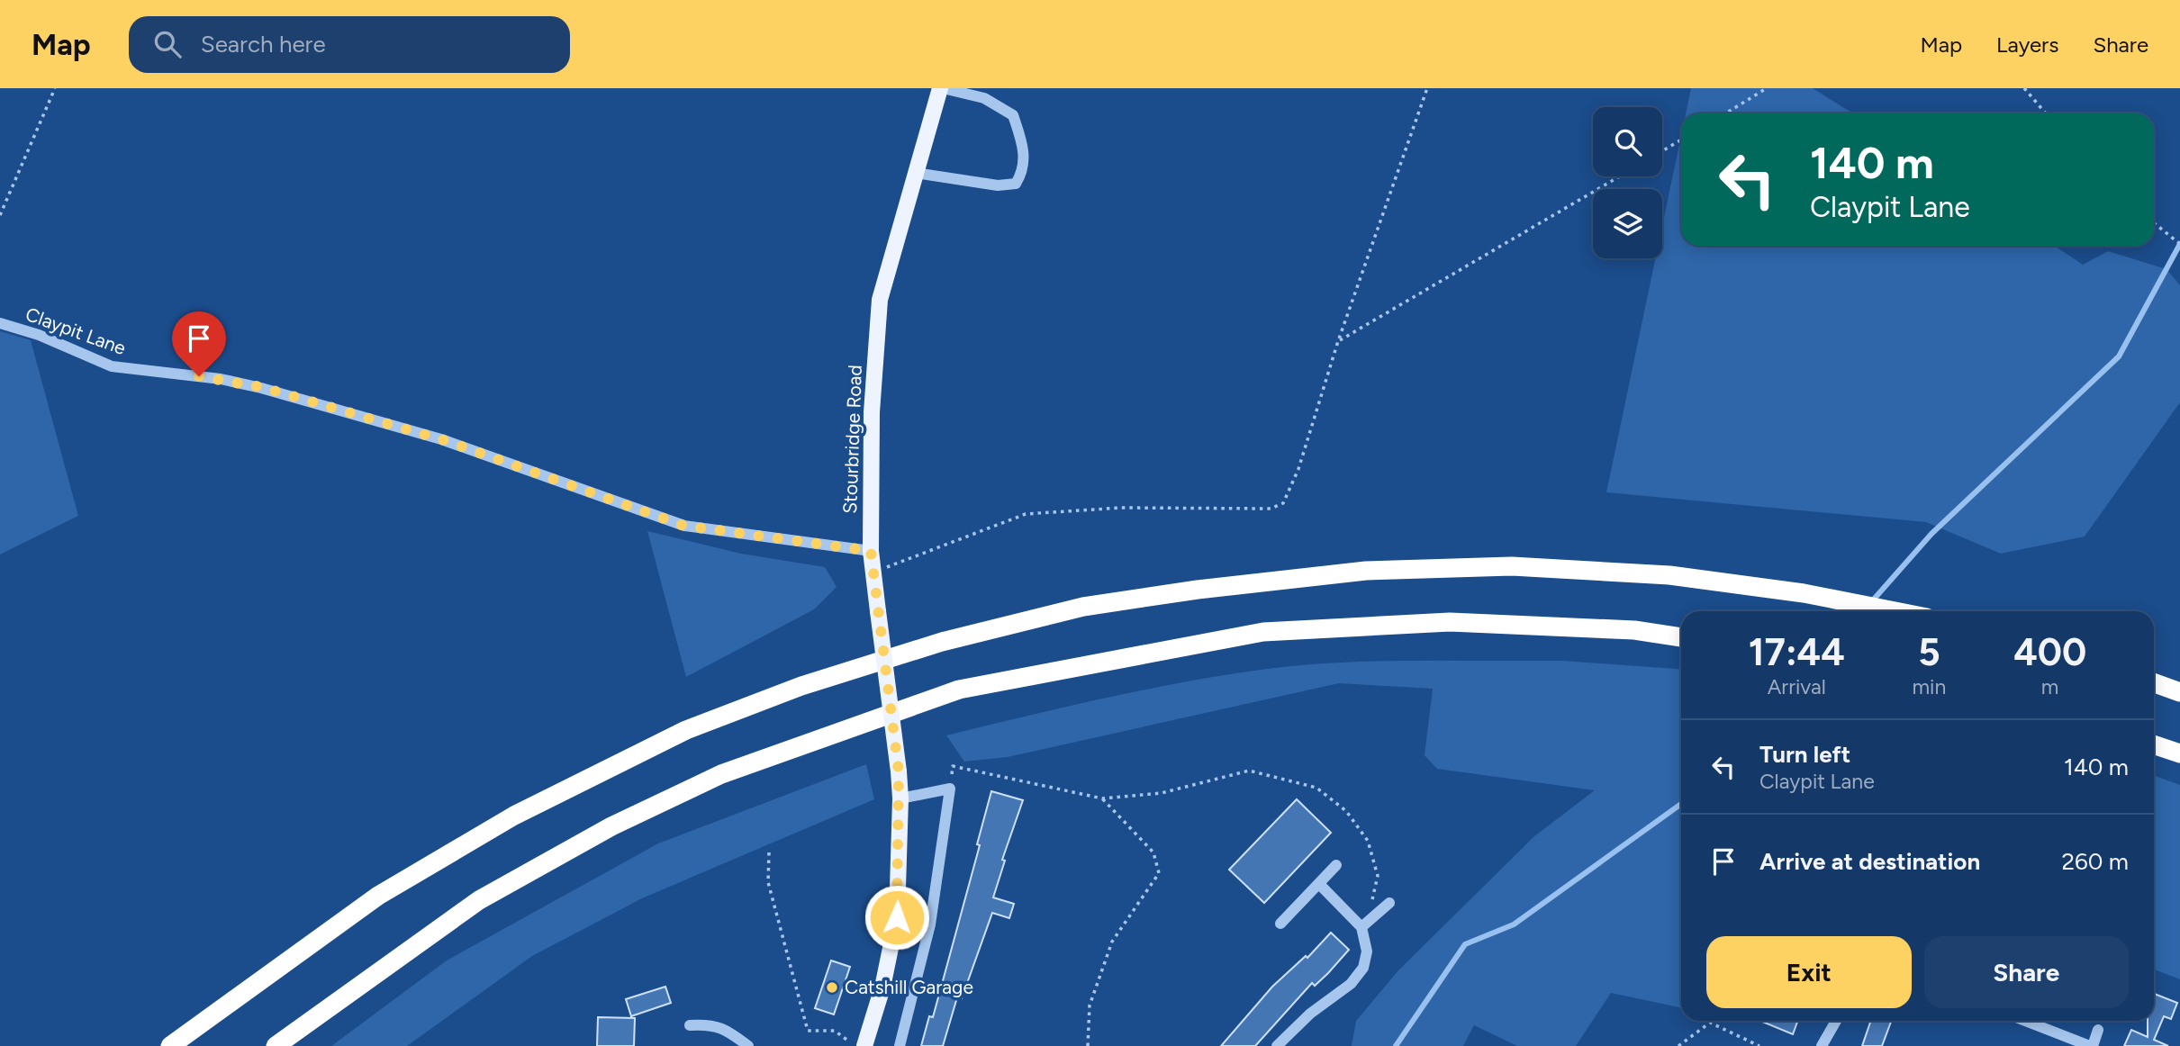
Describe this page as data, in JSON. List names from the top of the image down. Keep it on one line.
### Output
{"streets":{"main road":["Stourbridge Road"],"street":["Claypit Lane"]},"crossings":[["Claypit Lane","Stourbridge Road"]],"places":["Catshill Garage"],"page":{"header":"Map","search":"Search here","nav":["Map","Layers","Share"],"turn":["140 m","Claypit Lane"],"eta":["17:44","Arrival","5","min","400","m"],"list":[{"name":"Turn left","note":"Claypit Lane","value":"140 m"},{"name":"Arrive at destination","value":"260 m"}],"buttons":["Exit","Share"]}}
